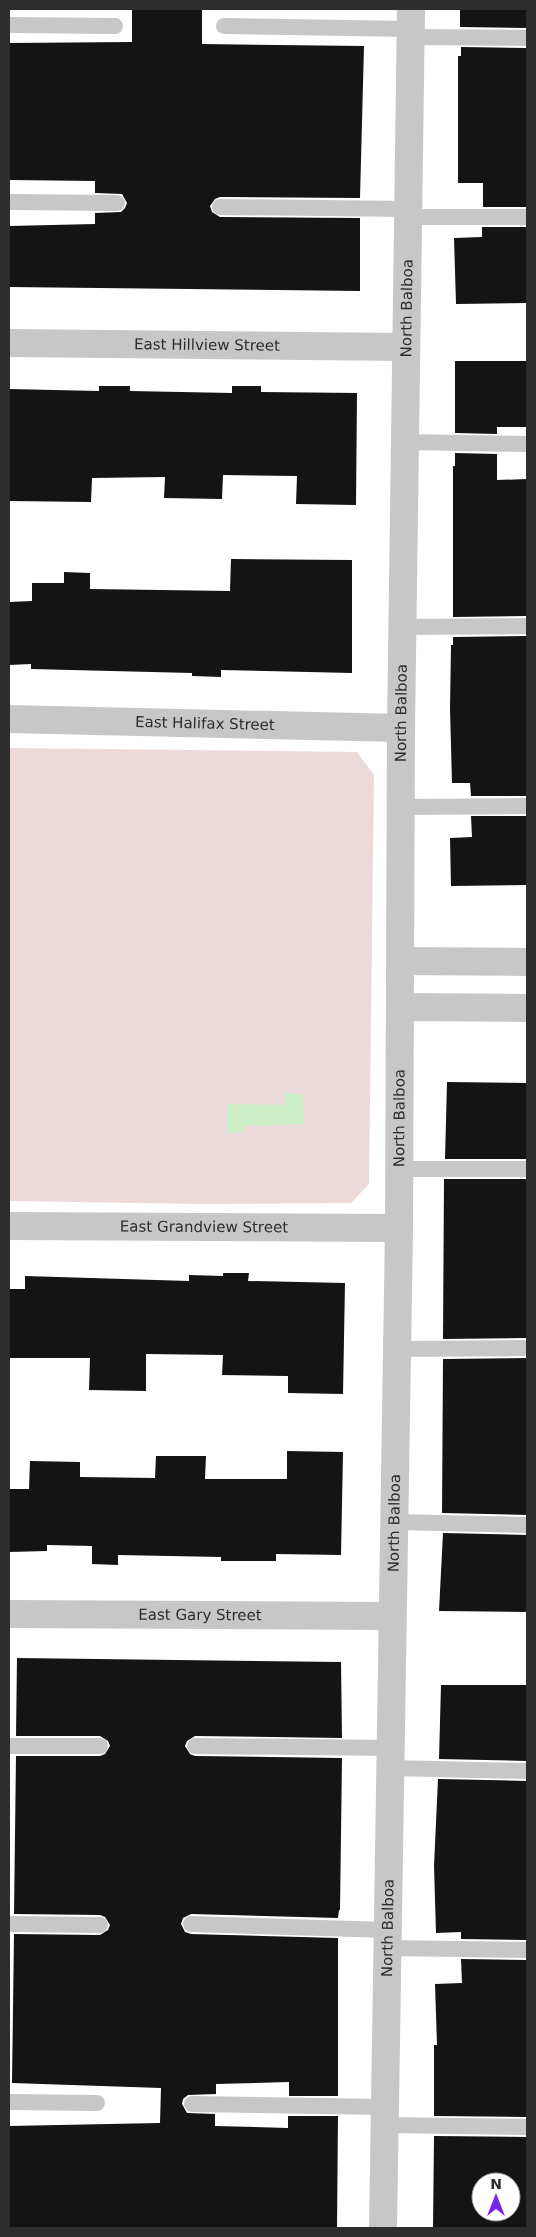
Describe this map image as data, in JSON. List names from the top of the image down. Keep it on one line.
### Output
{"streets":{"street":["North Balboa","East Hillview Street","East Halifax Street","East Grandview Street","East Gary Street"]},"crossings":[["North Balboa","East Hillview Street"],["North Balboa","East Halifax Street"],["North Balboa","East Grandview Street"],["North Balboa","East Gary Street"]],"north":"top"}
